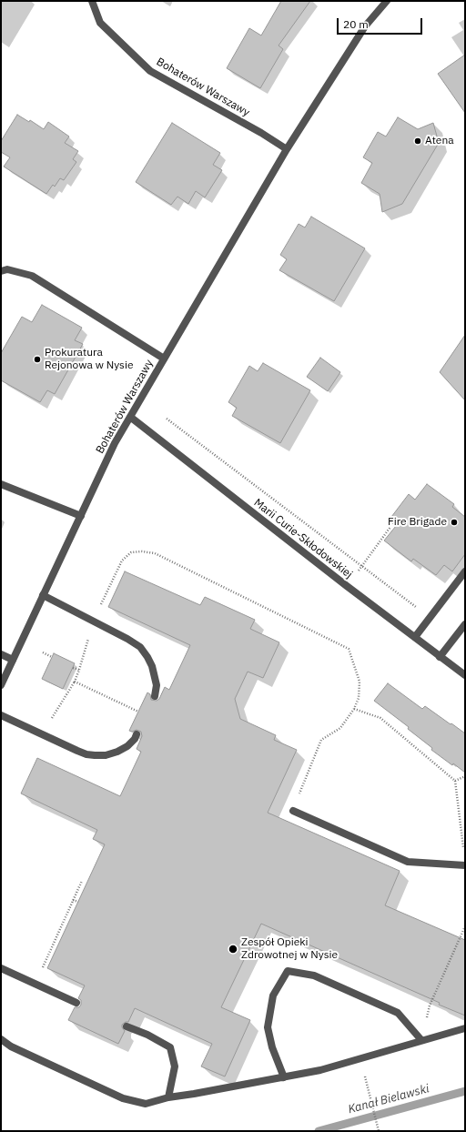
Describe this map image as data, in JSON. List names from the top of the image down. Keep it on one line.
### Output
{"streets":{"street":["Bohaterów Warszawy","Marii Curie-Skłodowskiej"]},"crossings":[["Bohaterów Warszawy","Marii Curie-Skłodowskiej"]],"water":["Kanał Bielawski"],"places":["Atena","Prokuratura Rejonowa w Nysie","Fire Brigade","Zespół Opieki Zdrowotnej w Nysie"],"scale_bar":"20 m"}
